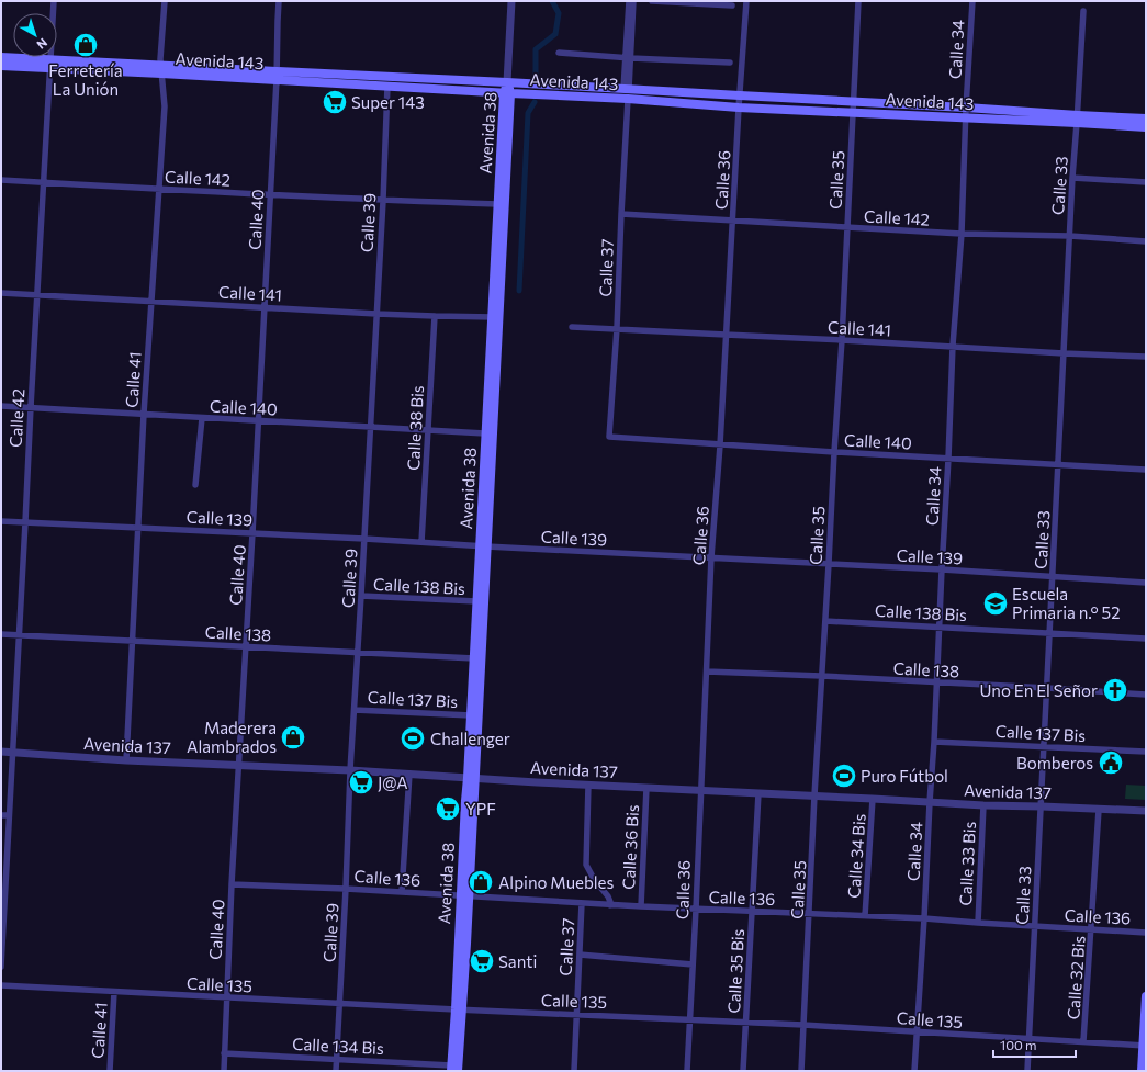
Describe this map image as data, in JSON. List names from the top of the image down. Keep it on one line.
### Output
{"streets":{"main road":["Avenida 143","Avenida 38"],"street":["Calle 34","Calle 142","Calle 36","Calle 35","Calle 33","Calle 40","Calle 39","Calle 37","Calle 141","Calle 41","Calle 140","Calle 42","Calle 38 Bis","Calle 139","Calle 138 Bis","Calle 138","Calle 137 Bis","Avenida 137","Calle 36 Bis","Calle 34 Bis","Calle 33 Bis","Calle 136","Calle 35 Bis","Calle 32 Bis","Calle 135","Calle 134 Bis"]},"crossings":[["Calle 34","Avenida 143"],["Calle 34","Calle 142"],["Calle 34","Calle 141"],["Calle 34","Calle 140"],["Calle 34","Calle 139"],["Calle 34","Calle 138 Bis"],["Calle 34","Calle 138"],["Calle 34","Calle 137 Bis"],["Calle 34","Avenida 137"],["Calle 34","Calle 136"],["Calle 34","Calle 135"],["Avenida 143","Avenida 38"],["Avenida 143","Calle 36"],["Avenida 143","Calle 35"],["Avenida 143","Calle 33"],["Avenida 143","Calle 40"],["Avenida 143","Calle 39"],["Avenida 143","Calle 37"],["Avenida 143","Calle 41"],["Avenida 143","Calle 42"],["Avenida 38","Calle 142"],["Avenida 38","Calle 141"],["Avenida 38","Calle 140"],["Avenida 38","Calle 139"],["Avenida 38","Calle 138 Bis"],["Avenida 38","Calle 138"],["Avenida 38","Calle 137 Bis"],["Avenida 38","Avenida 137"],["Avenida 38","Calle 136"],["Avenida 38","Calle 135"],["Avenida 38","Calle 134 Bis"],["Calle 142","Calle 36"],["Calle 142","Calle 35"],["Calle 142","Calle 33"],["Calle 142","Calle 40"],["Calle 142","Calle 39"],["Calle 142","Calle 37"],["Calle 142","Calle 41"],["Calle 142","Calle 42"],["Calle 36","Calle 141"],["Calle 36","Calle 140"],["Calle 36","Calle 139"],["Calle 36","Calle 138"],["Calle 36","Avenida 137"],["Calle 36","Calle 136"],["Calle 36","Calle 135"],["Calle 35","Calle 141"],["Calle 35","Calle 140"],["Calle 35","Calle 139"],["Calle 35","Calle 138 Bis"],["Calle 35","Calle 138"],["Calle 35","Avenida 137"],["Calle 35","Calle 136"],["Calle 35","Calle 135"],["Calle 33","Calle 141"],["Calle 33","Calle 140"],["Calle 33","Calle 139"],["Calle 33","Calle 138 Bis"],["Calle 33","Calle 138"],["Calle 33","Calle 137 Bis"],["Calle 33","Avenida 137"],["Calle 33","Calle 136"],["Calle 33","Calle 135"],["Calle 40","Calle 141"],["Calle 40","Calle 140"],["Calle 40","Calle 139"],["Calle 40","Calle 138"],["Calle 40","Avenida 137"],["Calle 40","Calle 136"],["Calle 40","Calle 135"],["Calle 40","Calle 134 Bis"],["Calle 39","Calle 141"],["Calle 39","Calle 140"],["Calle 39","Calle 139"],["Calle 39","Calle 138 Bis"],["Calle 39","Calle 138"],["Calle 39","Calle 137 Bis"],["Calle 39","Avenida 137"],["Calle 39","Calle 136"],["Calle 39","Calle 135"],["Calle 39","Calle 134 Bis"],["Calle 37","Calle 141"],["Calle 37","Calle 140"],["Calle 37","Calle 136"],["Calle 37","Calle 135"],["Calle 141","Calle 41"],["Calle 141","Calle 42"],["Calle 141","Calle 38 Bis"],["Calle 41","Calle 140"],["Calle 41","Calle 139"],["Calle 41","Calle 138"],["Calle 41","Avenida 137"],["Calle 41","Calle 135"],["Calle 140","Calle 42"],["Calle 140","Calle 38 Bis"],["Calle 42","Calle 139"],["Calle 42","Calle 138"],["Calle 42","Avenida 137"],["Calle 38 Bis","Calle 139"],["Avenida 137","Calle 36 Bis"],["Avenida 137","Calle 34 Bis"],["Avenida 137","Calle 33 Bis"],["Avenida 137","Calle 35 Bis"],["Avenida 137","Calle 32 Bis"],["Calle 36 Bis","Calle 136"],["Calle 34 Bis","Calle 136"],["Calle 33 Bis","Calle 136"],["Calle 136","Calle 35 Bis"],["Calle 136","Calle 32 Bis"],["Calle 35 Bis","Calle 135"],["Calle 32 Bis","Calle 135"]],"places":{"shop":["Ferretería La Unión","Maderera Alambrados","Alpino Muebles"],"supermarket":["Super 143","J@A","YPF","Santi"],"school or university":["Escuela Primaria n.° 52"],"church":["Uno En El Señor"],"sports":["Challenger","Puro Fútbol"],"public building":["Bomberos"]},"scale_bar":"100 m","north":"bottom right"}
